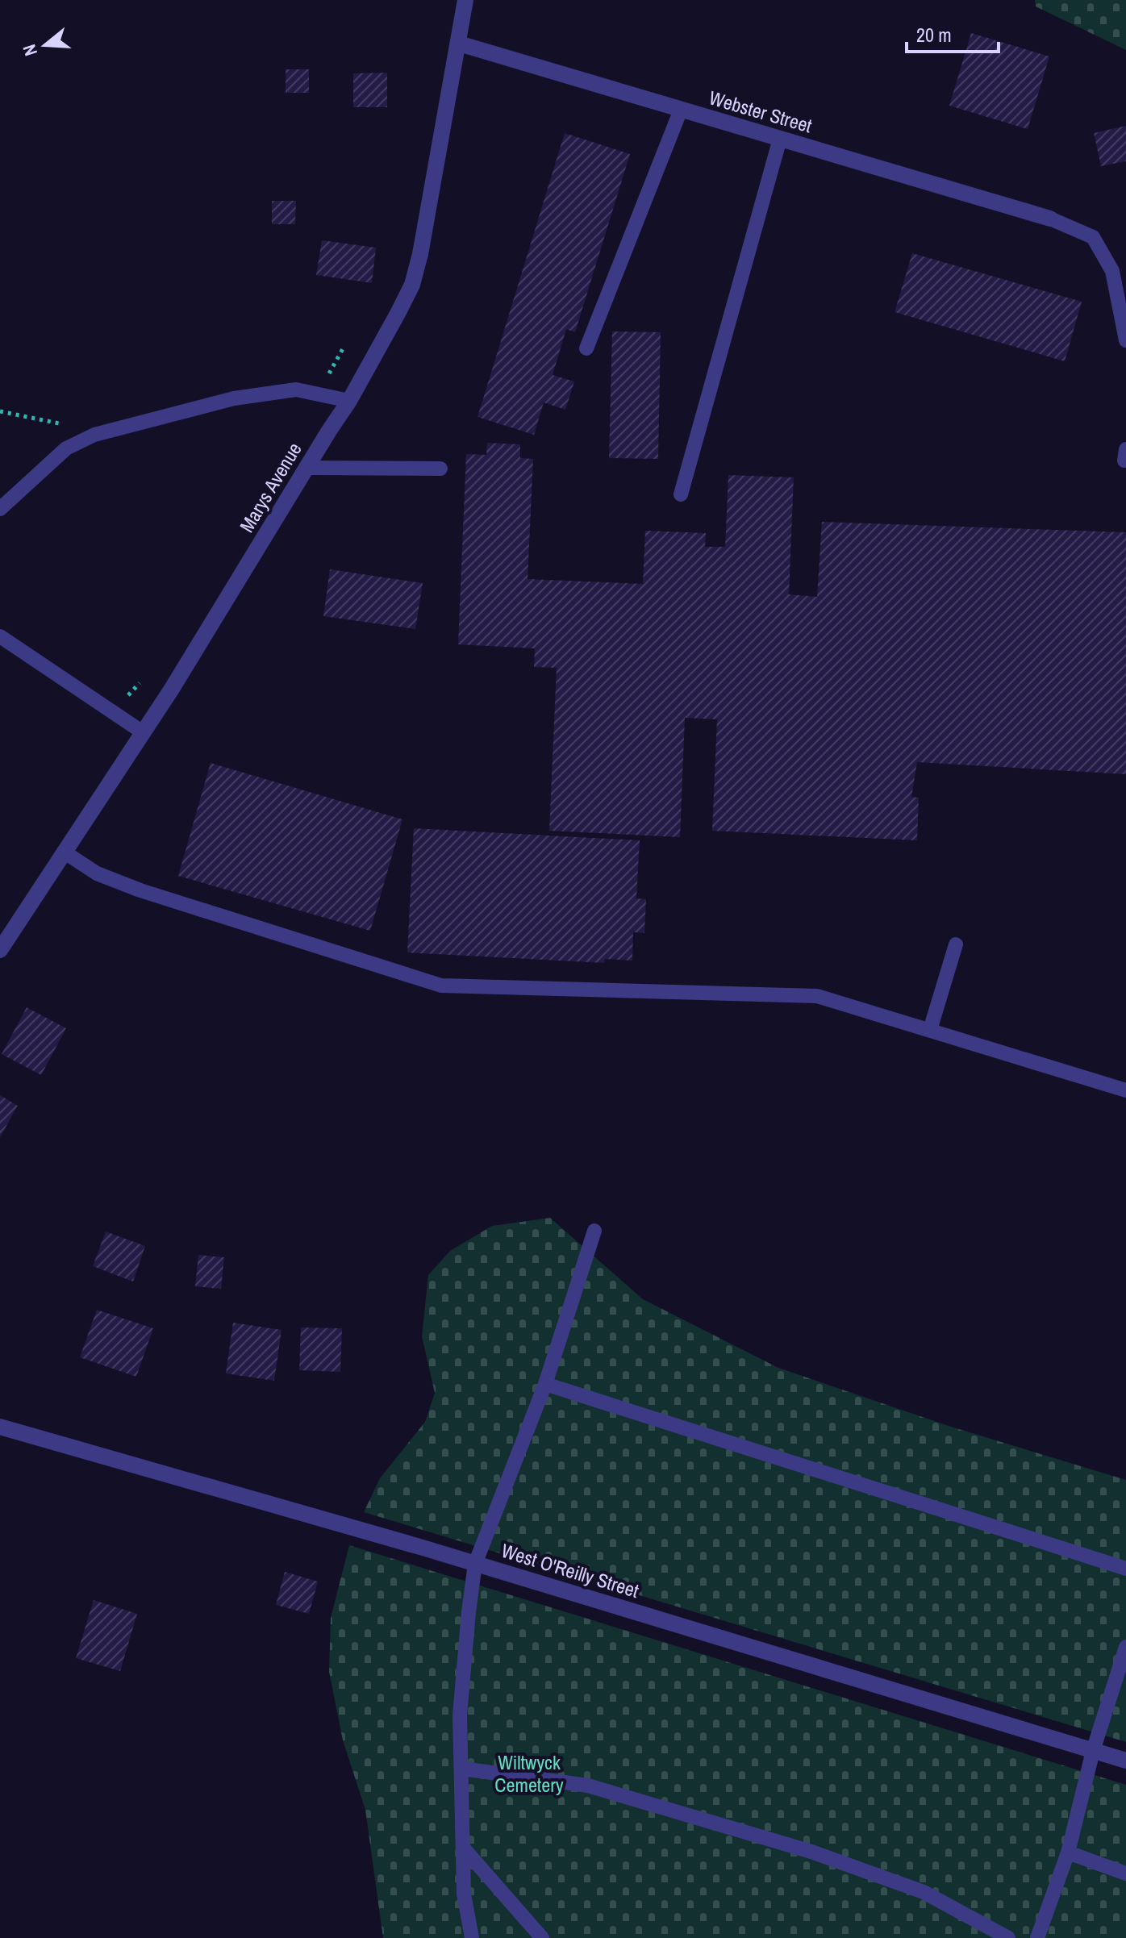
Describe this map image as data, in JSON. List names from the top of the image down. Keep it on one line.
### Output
{"streets":{"street":["Webster Street","Marys Avenue","West O'Reilly Street"]},"crossings":[["Webster Street","Marys Avenue"]],"parks":["Wiltwyck Cemetery"],"scale_bar":"20 m","north":"left"}
